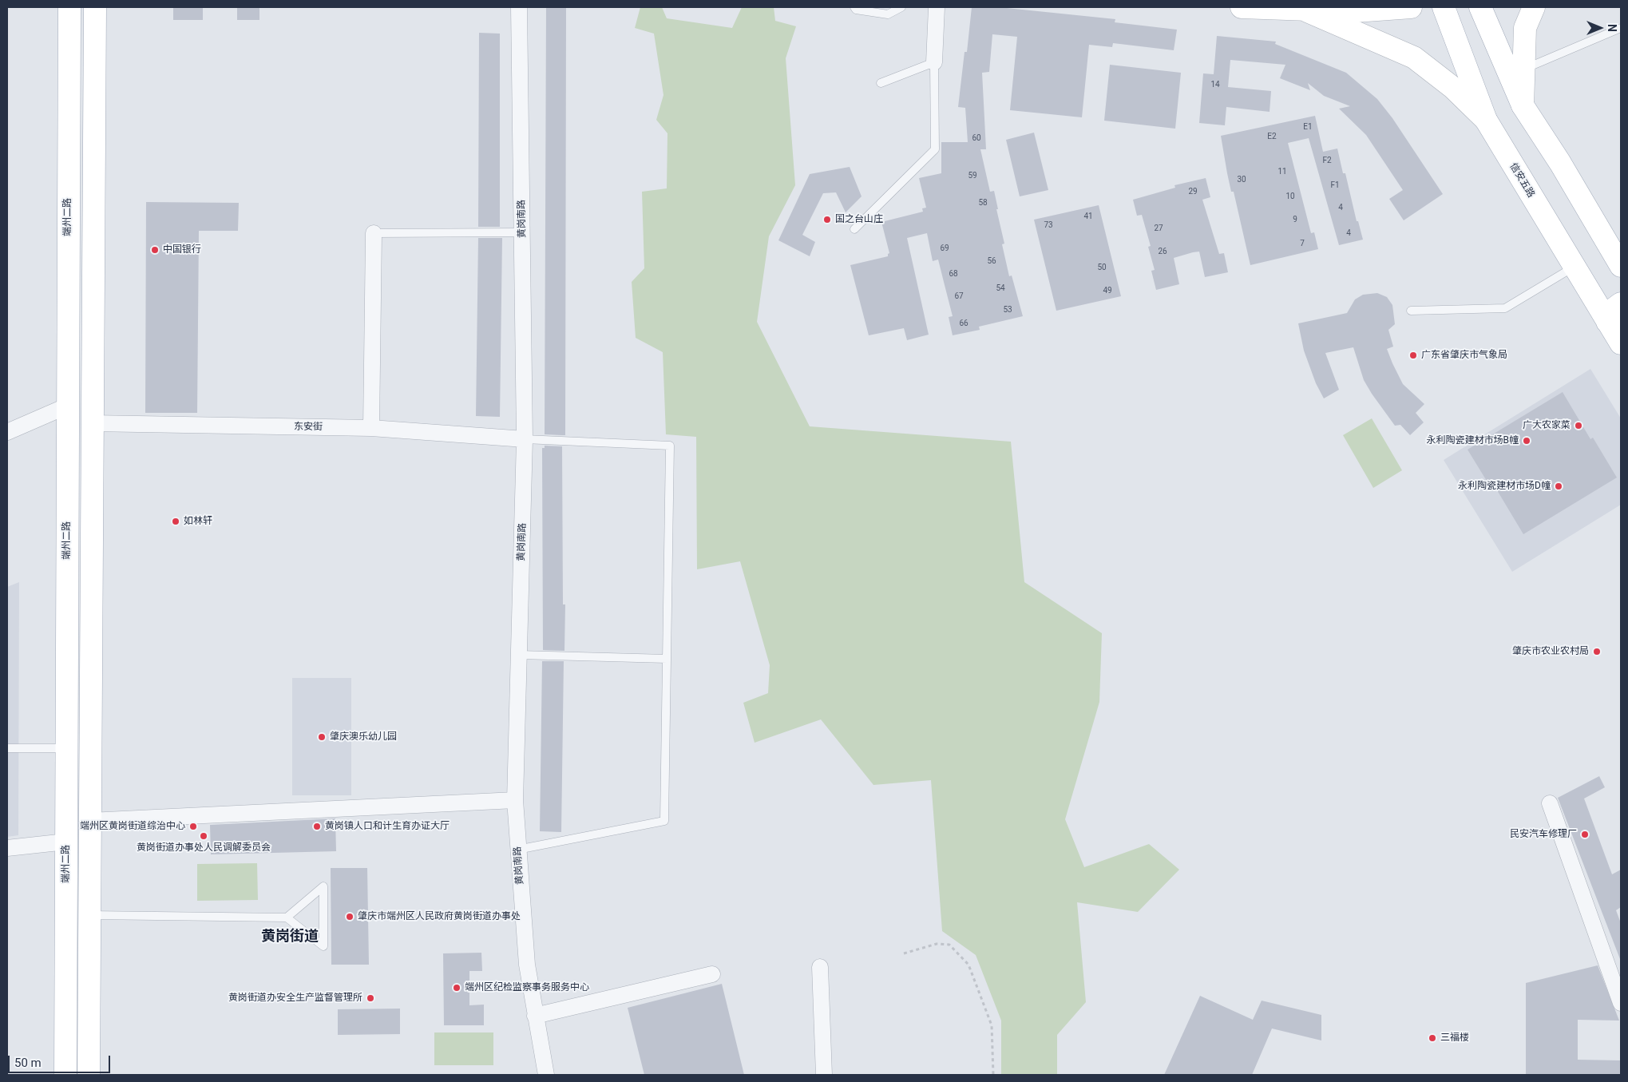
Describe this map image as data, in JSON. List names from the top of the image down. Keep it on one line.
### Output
{"streets":{"main road":["信安五路","端州二路"],"street":["黄岗南路","东安街"]},"crossings":[["黄岗南路","东安街"]],"districts":["黄岗街道"],"places":["国之台山庄","中国银行","广东省肇庆市气象局","广大农家菜","永利陶瓷建材市场B幢","永利陶瓷建材市场D幢","如林轩","肇庆市农业农村局","肇庆澳乐幼儿园","端州区黄岗街道综治中心","黄岗镇人口和计生育办证大厅","民安汽车修理厂","黄岗街道办事处人民调解委员会","肇庆市端州区人民政府黄岗街道办事处","端州区纪检监察事务服务中心","黄岗街道办安全生产监督管理所","三福楼"],"house_numbers":["14","E1","E2","60","F2","11","59","30","F1","29","10","58","4","41","9","73","27","4","7","69","26","56","50","68","54","49","67","53","66"],"scale_bar":"50 m","north":"right"}
